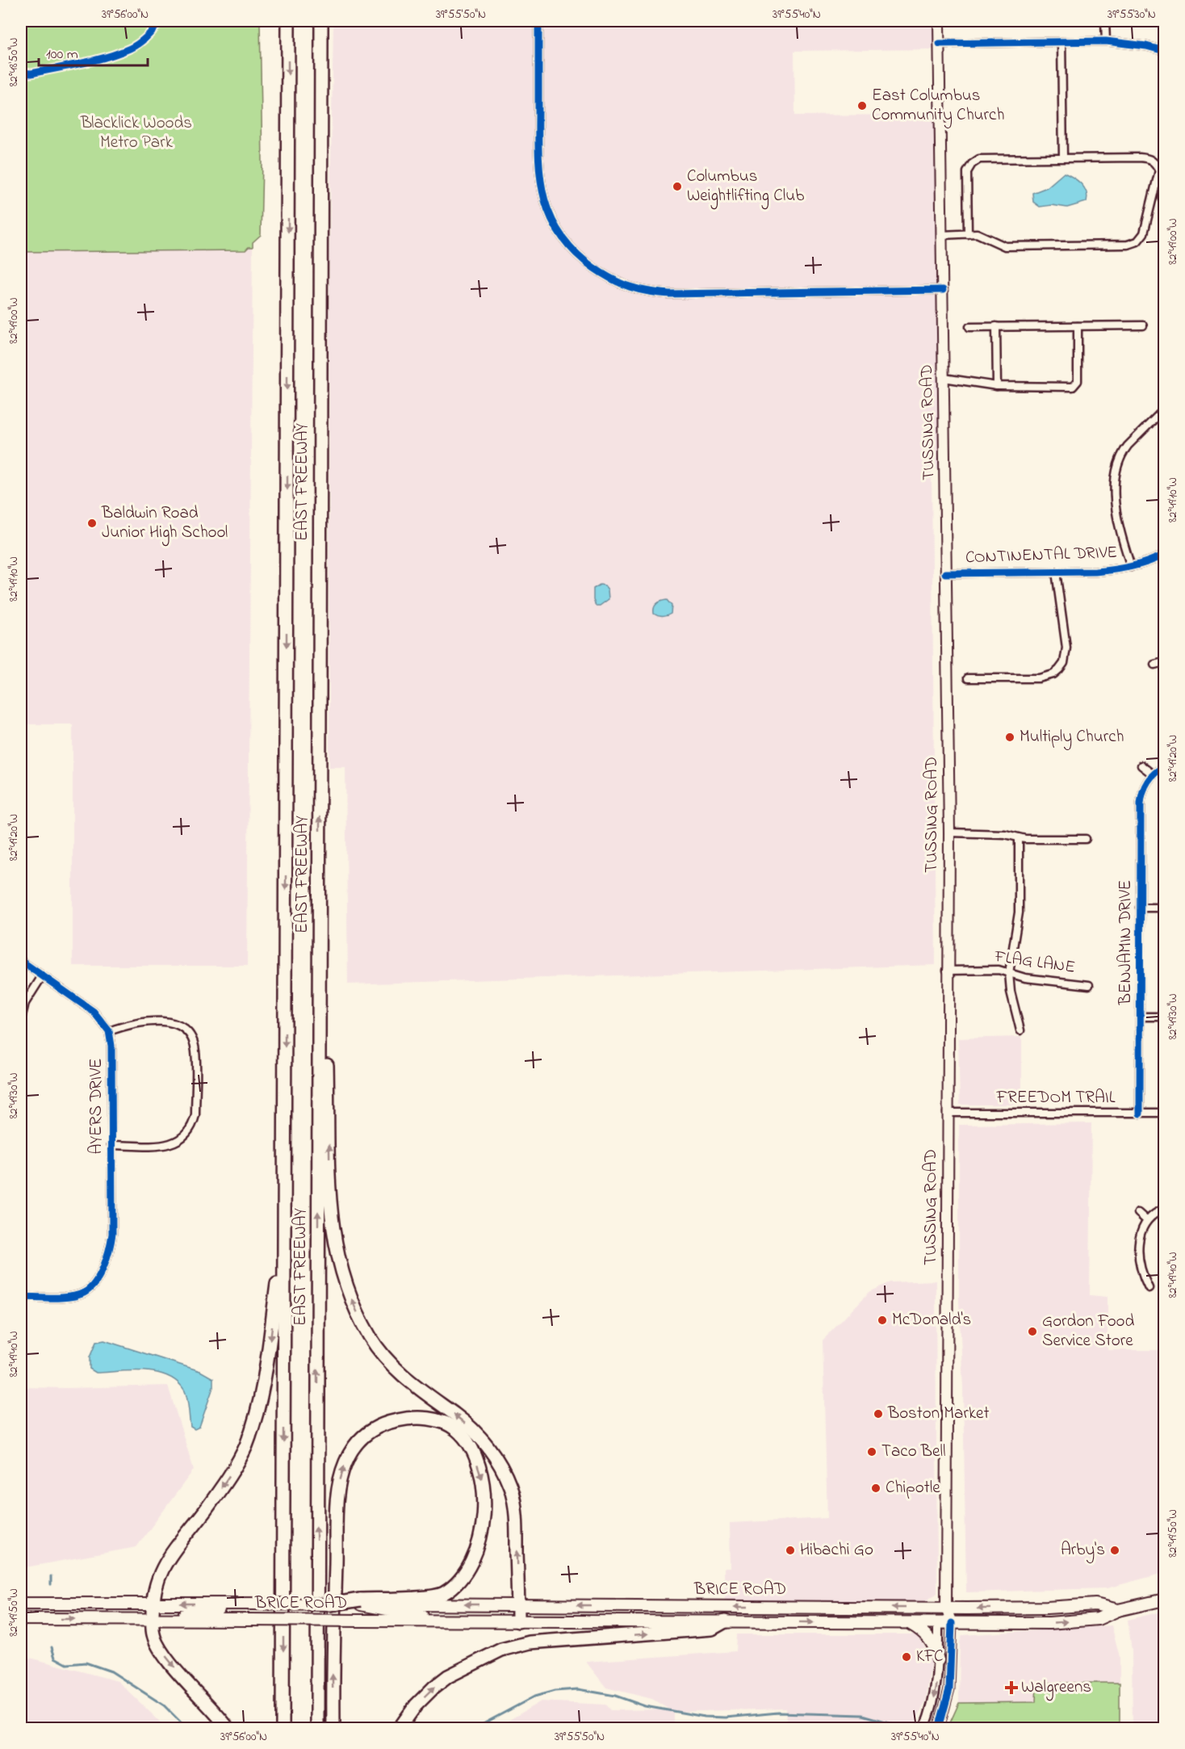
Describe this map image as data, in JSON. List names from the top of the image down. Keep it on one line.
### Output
{"streets":{"highway":["EAST FREEWAY"],"main road":["TUSSING ROAD","BRICE ROAD"],"street":["CONTINENTAL DRIVE","BENJAMIN DRIVE","FLAG LANE","FREEDOM TRAIL","AYERS DRIVE"]},"crossings":[["TUSSING ROAD","CONTINENTAL DRIVE"],["TUSSING ROAD","FLAG LANE"],["TUSSING ROAD","FREEDOM TRAIL"],["TUSSING ROAD","BRICE ROAD"],["BENJAMIN DRIVE","FREEDOM TRAIL"]],"parks":["Blacklick Woods Metro Park"],"places":{"other":["East Columbus Community Church","Columbus Weightlifting Club","Baldwin Road Junior High School","Multiply Church","McDonald's","Gordon Food Service Store","Boston Market","Taco Bell","Chipotle","Hibachi Go","Arby's","KFC"],"health":["Walgreens"]},"scale_bar":"100 m","coordinates":["39°56'00\"N","39°55'50\"N","39°55'40\"N","39°55'30\"N","82°48'50\"W","82°49'00\"W","82°49'10\"W","82°49'20\"W","82°49'30\"W","82°49'40\"W","82°49'50\"W"]}
